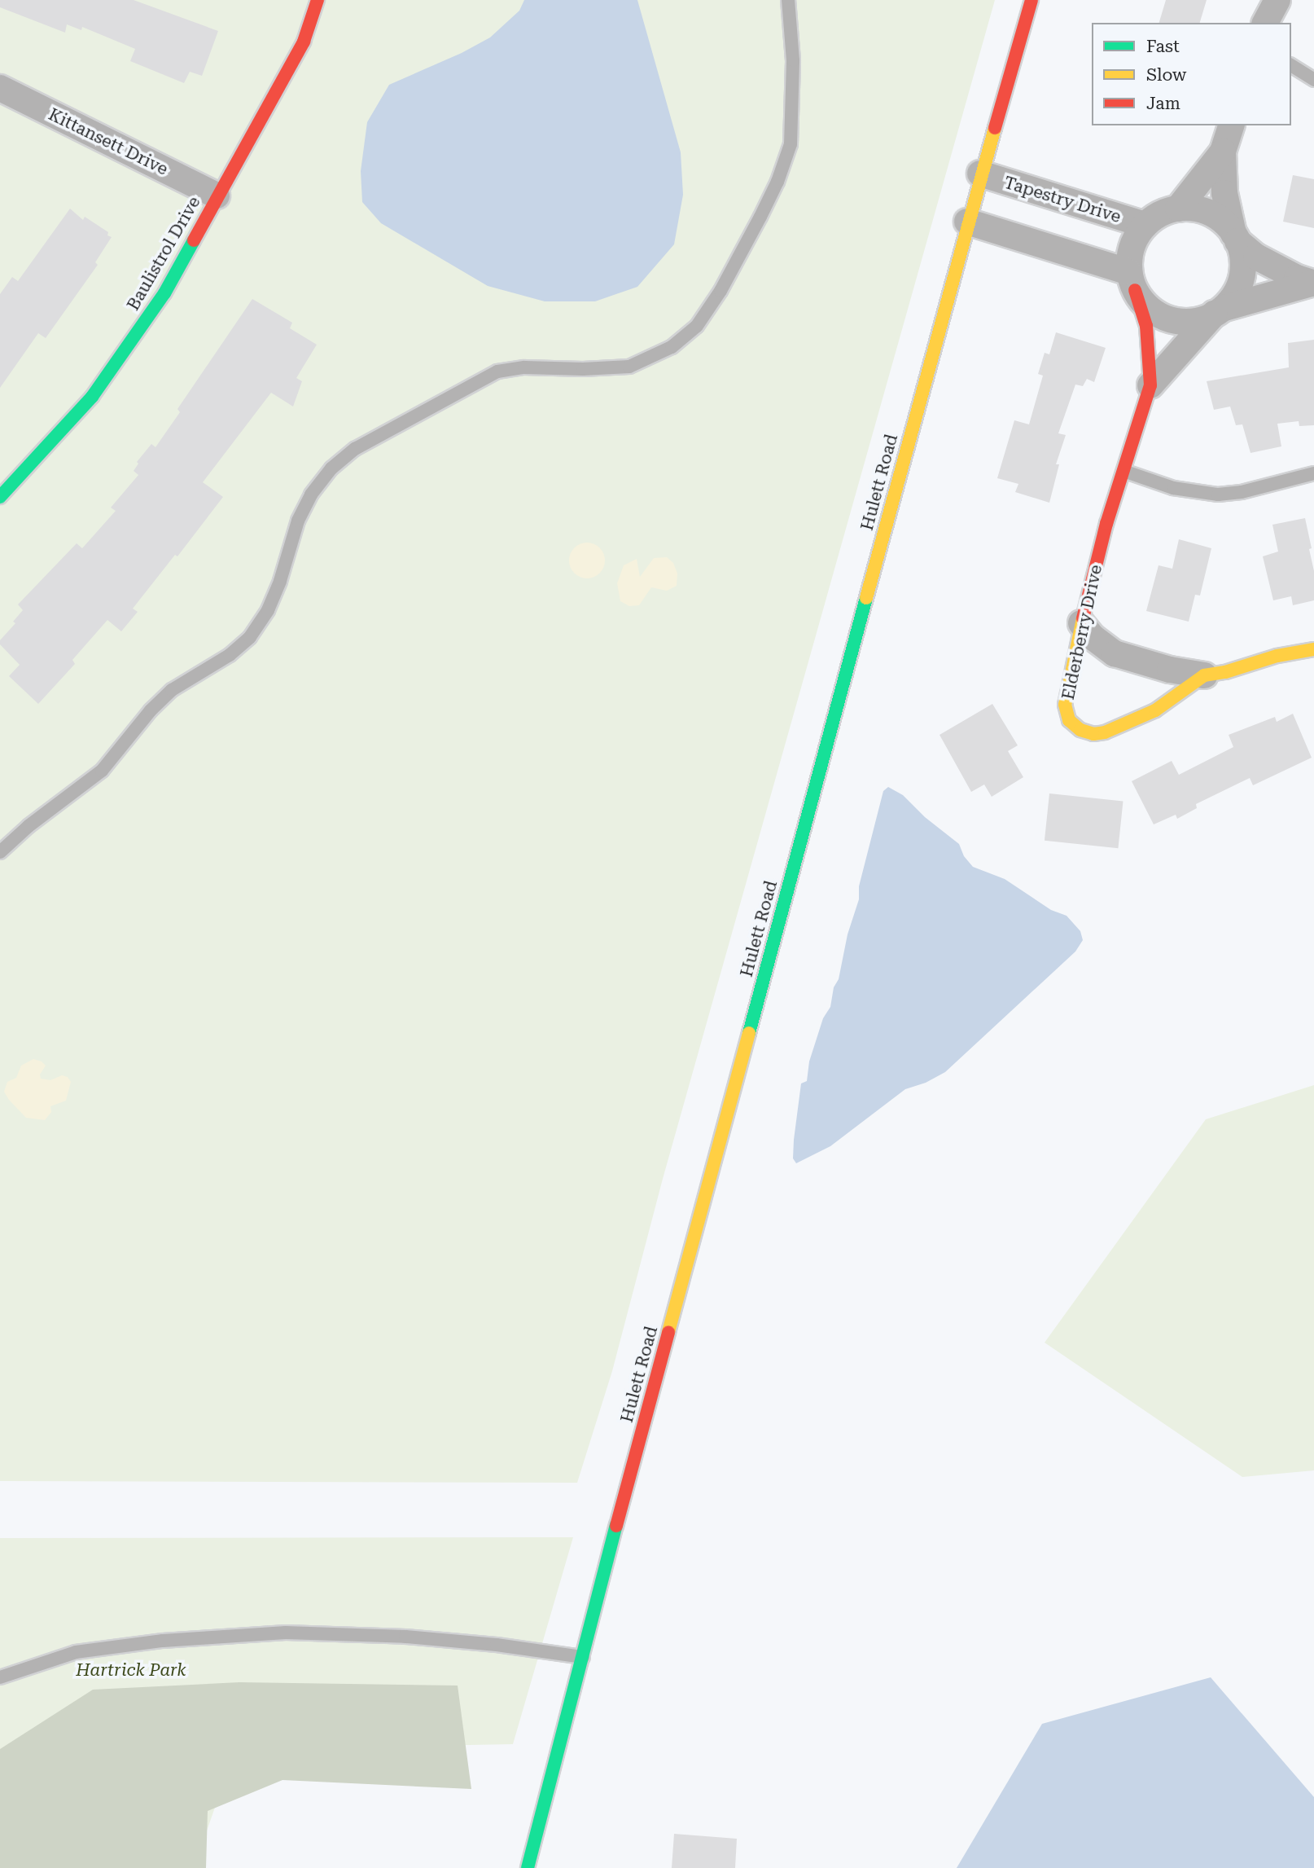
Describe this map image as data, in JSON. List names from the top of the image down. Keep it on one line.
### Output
{"streets":{"street":["Kittansett Drive","Tapestry Drive","Baulistrol Drive","Hulett Road","Elderberry Drive"]},"crossings":[["Kittansett Drive","Baulistrol Drive"],["Tapestry Drive","Hulett Road"],["Tapestry Drive","Elderberry Drive"]],"parks":["Hartrick Park"],"legend":["Fast","Slow","Jam"]}
